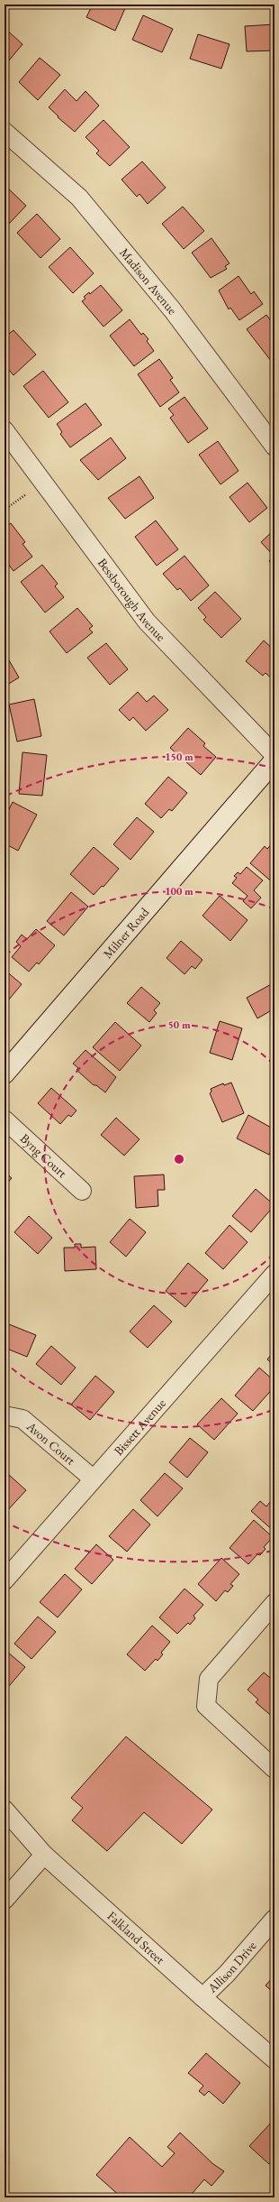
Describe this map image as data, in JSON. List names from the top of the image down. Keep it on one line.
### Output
{"streets":{"street":["Madison Avenue","Bessborough Avenue","Milner Road","Byng Court","Bissett Avenue","Avon Court","Falkland Street","Allison Drive"]},"crossings":[["Bissett Avenue","Avon Court"],["Falkland Street","Allison Drive"]],"rings":["150 m","100 m","50 m"]}
